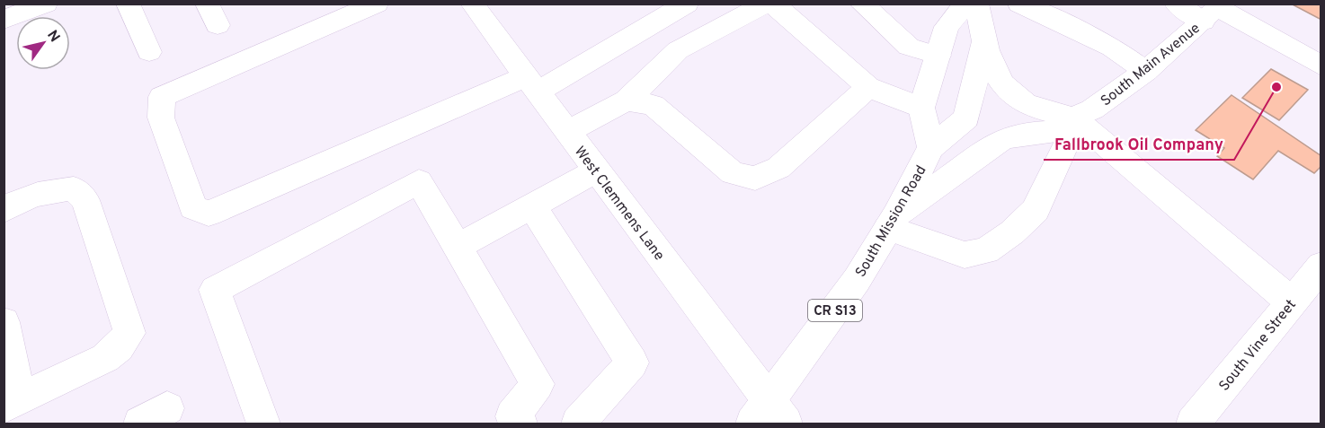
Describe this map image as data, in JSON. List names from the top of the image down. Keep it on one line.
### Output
{"streets":{"main road":["South Main Avenue","West Clemmens Lane","South Mission Road","CR S13","South Vine Street"]},"crossings":[["South Main Avenue","South Mission Road"],["West Clemmens Lane","South Mission Road"]],"places":["Fallbrook Oil Company"],"north":"top right"}
